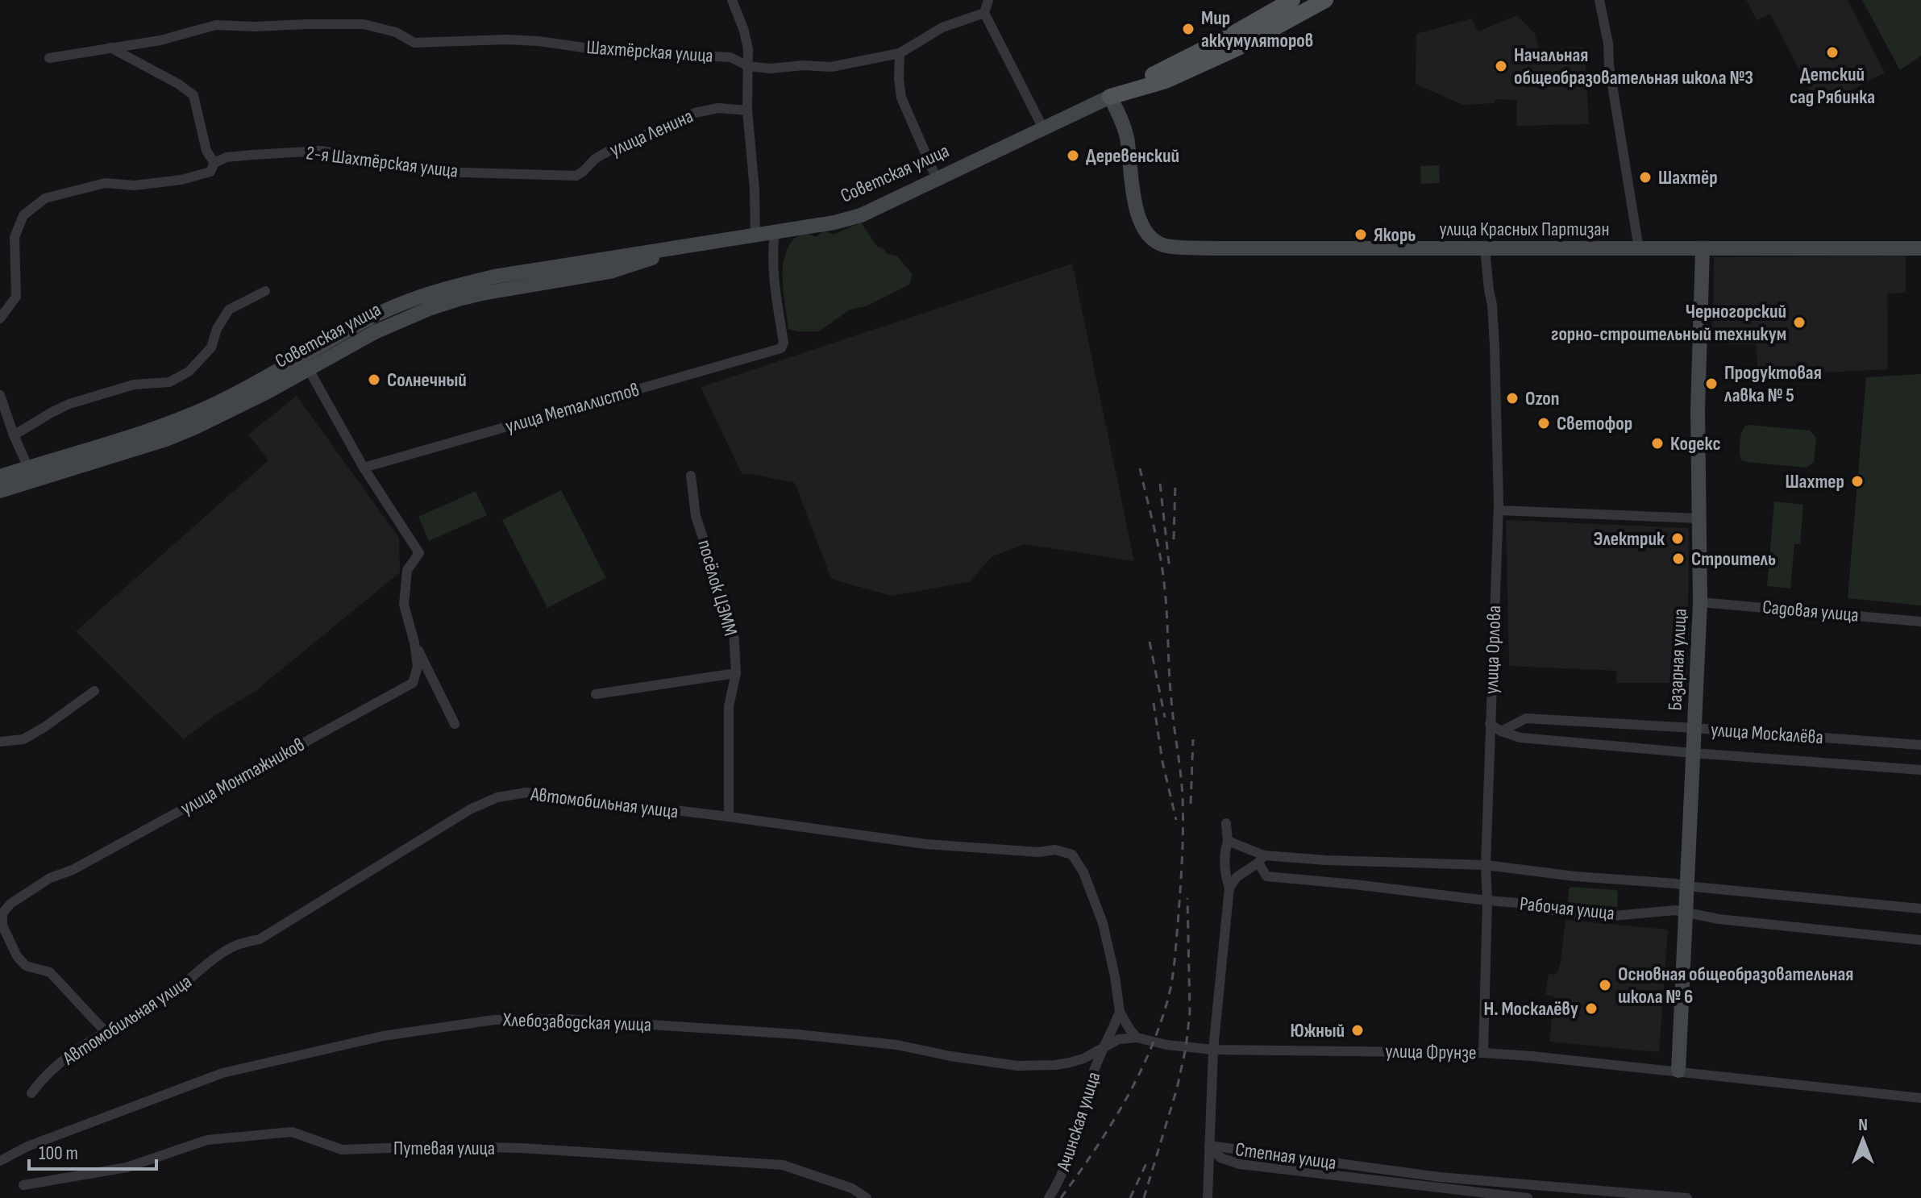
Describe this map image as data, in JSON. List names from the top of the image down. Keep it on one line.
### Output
{"streets":{"main road":["Советская улица","улица Красных Партизан","Базарная улица"],"street":["Шахтёрская улица","улица Ленина","2-я Шахтёрская улица","улица Металлистов","посёлок ЦЭММ","Садовая улица","улица Орлова","улица Москалёва","улица Монтажников","Автомобильная улица","Рабочая улица","Хлебозаводская улица","улица Фрунзе","Ачинская улица","Путевая улица","Степная улица"]},"crossings":[["улица Ленина","2-я Шахтёрская улица"],["Советская улица","улица Красных Партизан"],["Советская улица","улица Металлистов"],["улица Красных Партизан","улица Орлова"],["улица Красных Партизан","Базарная улица"],["посёлок ЦЭММ","Автомобильная улица"],["Садовая улица","Базарная улица"],["улица Орлова","улица Москалёва"],["улица Орлова","Рабочая улица"],["улица Орлова","улица Фрунзе"],["Базарная улица","улица Москалёва"],["Базарная улица","Рабочая улица"],["Базарная улица","улица Фрунзе"],["улица Монтажников","Автомобильная улица"],["Автомобильная улица","Ачинская улица"],["Хлебозаводская улица","улица Фрунзе"],["Хлебозаводская улица","Ачинская улица"]],"places":["Мир аккумуляторов","Детский сад Рябинка","Начальная общеобразовательная школа №3","Деревенский","Шахтёр","Якорь","Черногорский горно-строительный техникум","Солнечный","Продуктовая лавка № 5","Ozon","Светофор","Кодекс","Шахтер","Электрик","Строитель","Основная общеобразовательная школа № 6","Н. Москалёву","Южный"],"scale_bar":"100 m","north":"top"}
